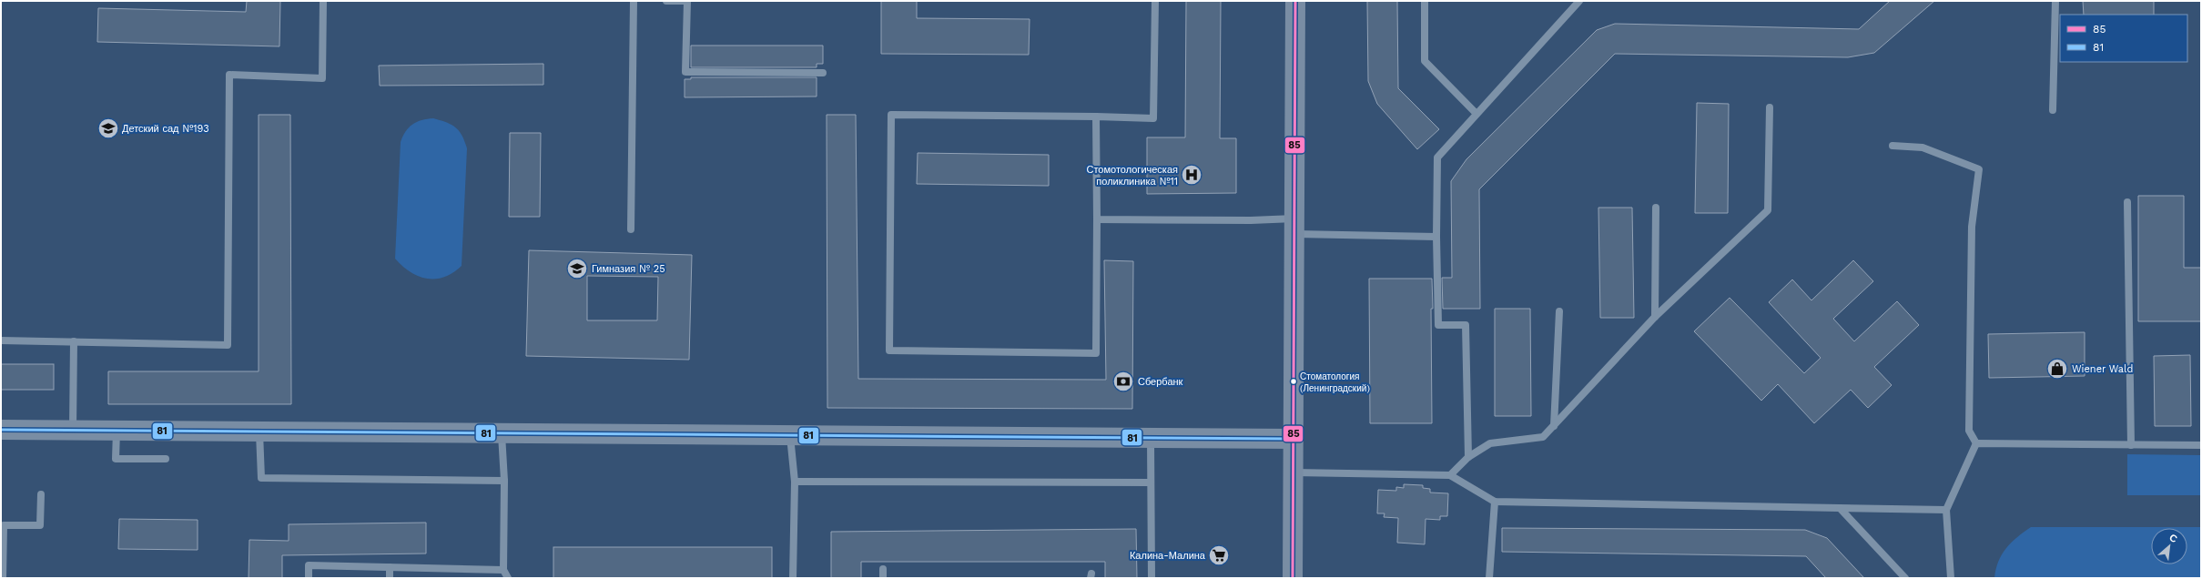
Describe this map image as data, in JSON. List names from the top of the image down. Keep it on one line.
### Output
{"places":{"school or university":["Детский сад №193","Гимназия № 25"],"hospital":["Стомотологическая поликлиника №11"],"shop":["Wiener Wald"],"bank":["Сбербанк"],"other":["Стоматология (Ленинградский)"],"supermarket":["Калина-Малина"]},"lines":["transit line 85","transit line 81"],"legend":["85","81"],"north":"top right"}
